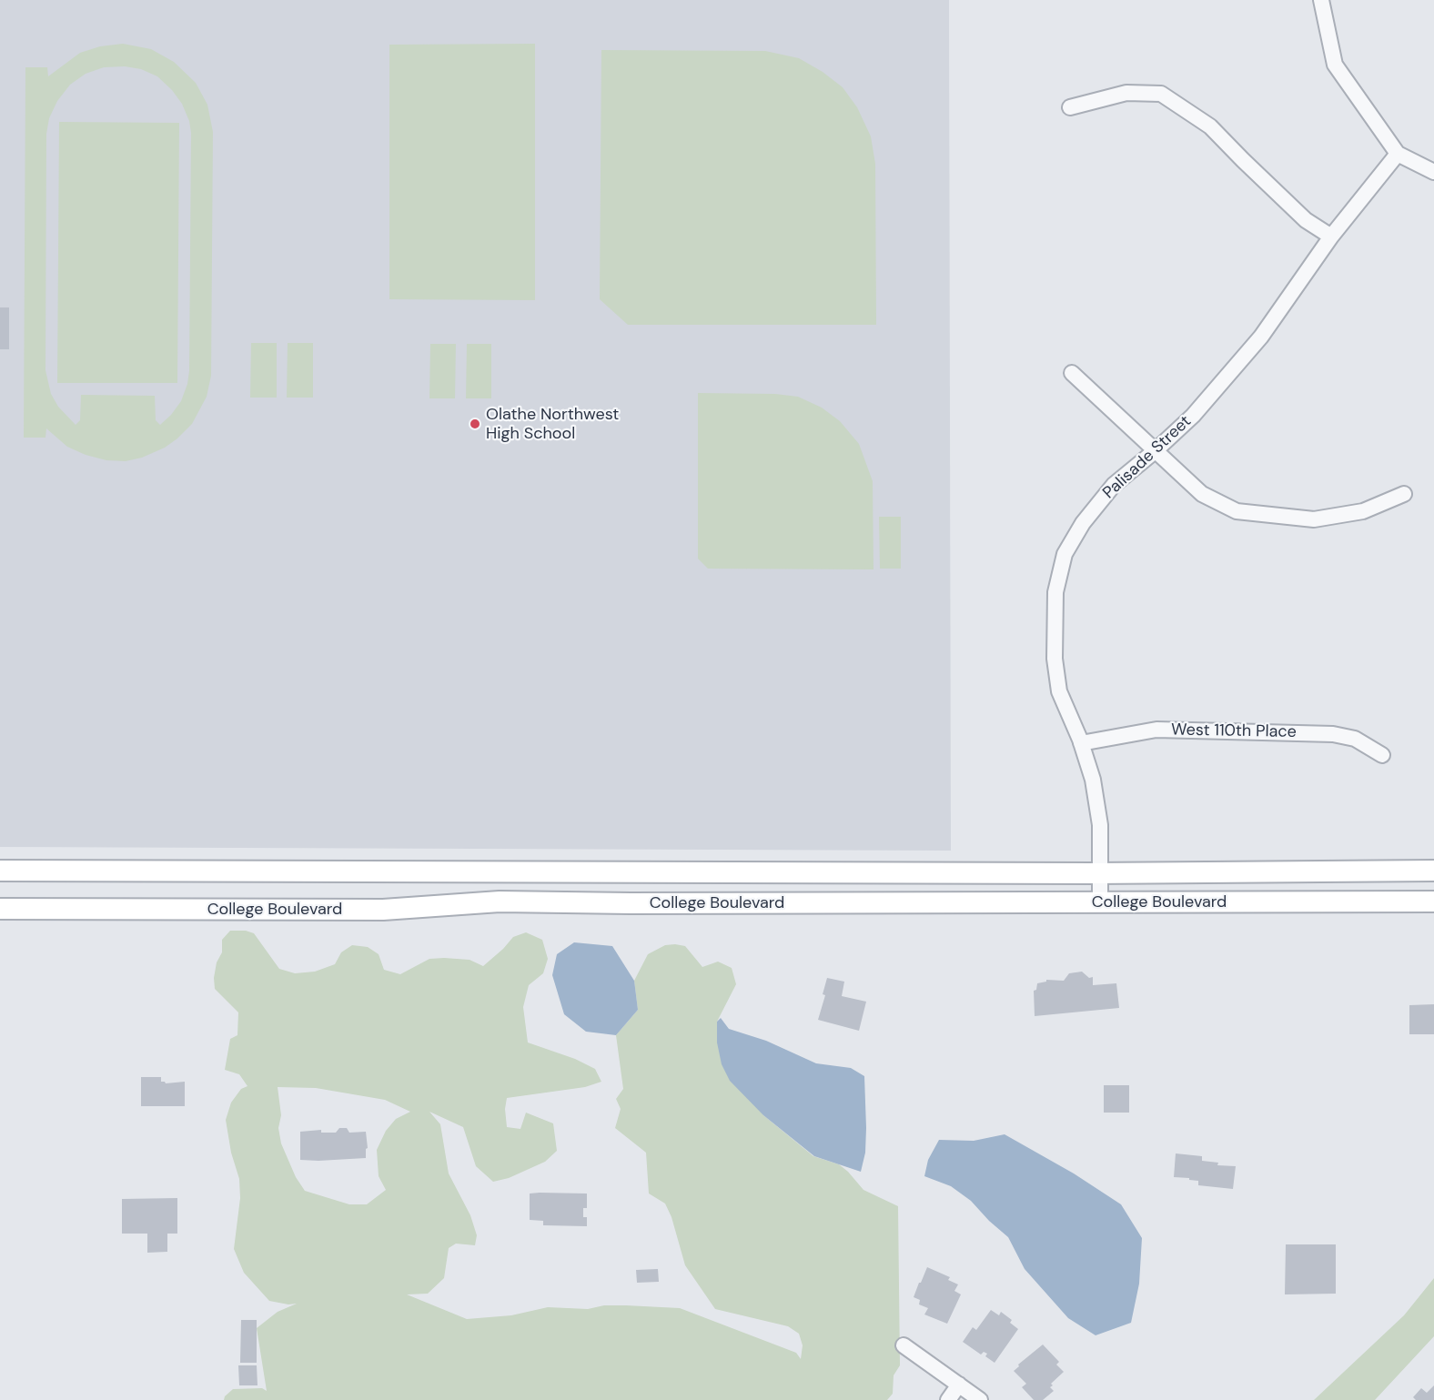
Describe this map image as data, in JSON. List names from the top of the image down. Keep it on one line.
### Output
{"streets":{"main road":["College Boulevard"],"street":["Palisade Street","West 110th Place"]},"crossings":[["Palisade Street","West 110th Place"],["Palisade Street","College Boulevard"]],"places":["Olathe Northwest High School"]}
